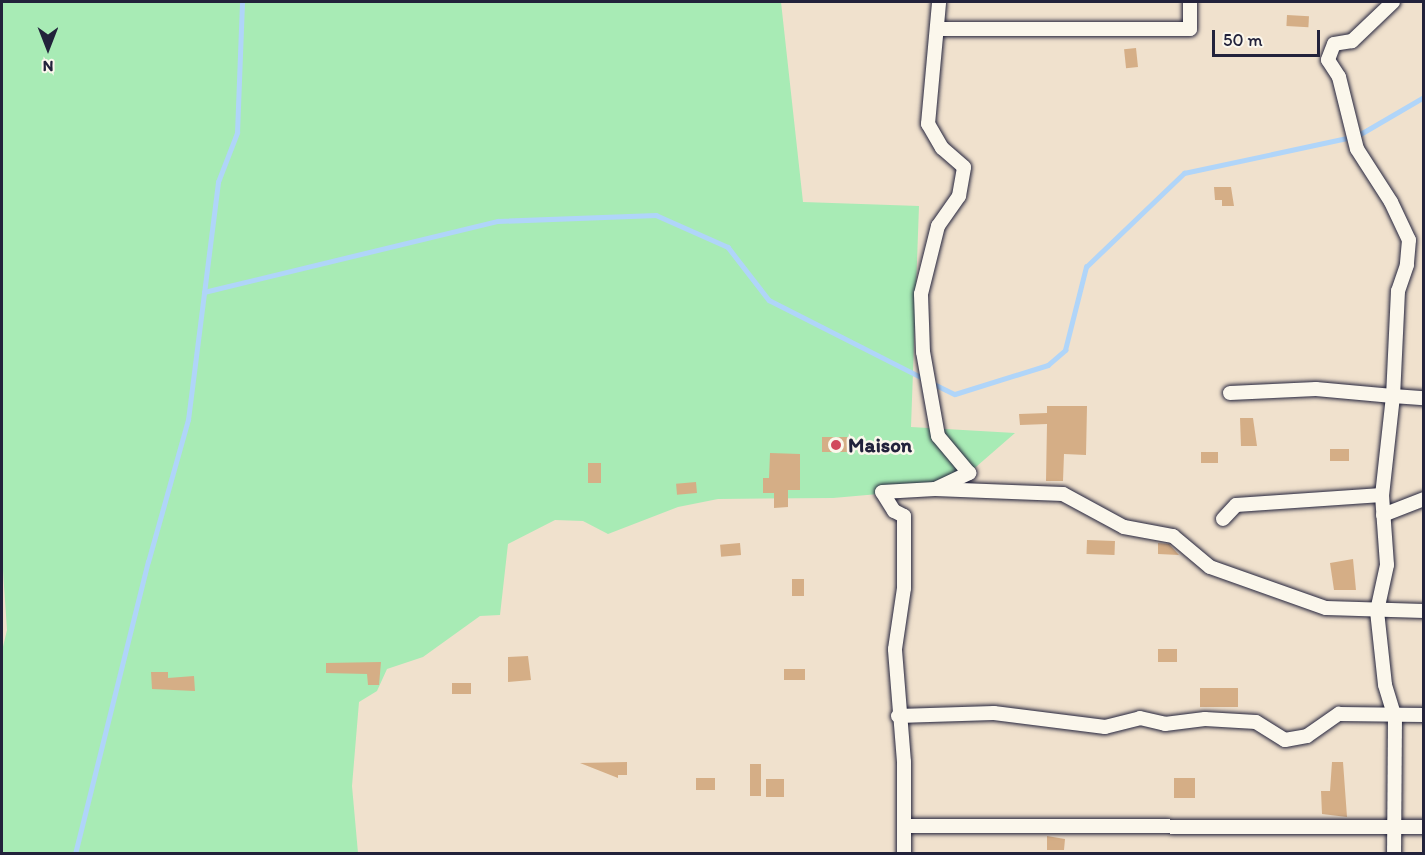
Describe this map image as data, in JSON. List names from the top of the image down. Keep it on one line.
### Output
{"places":["Maison"],"scale_bar":"50 m","north":"bottom"}
